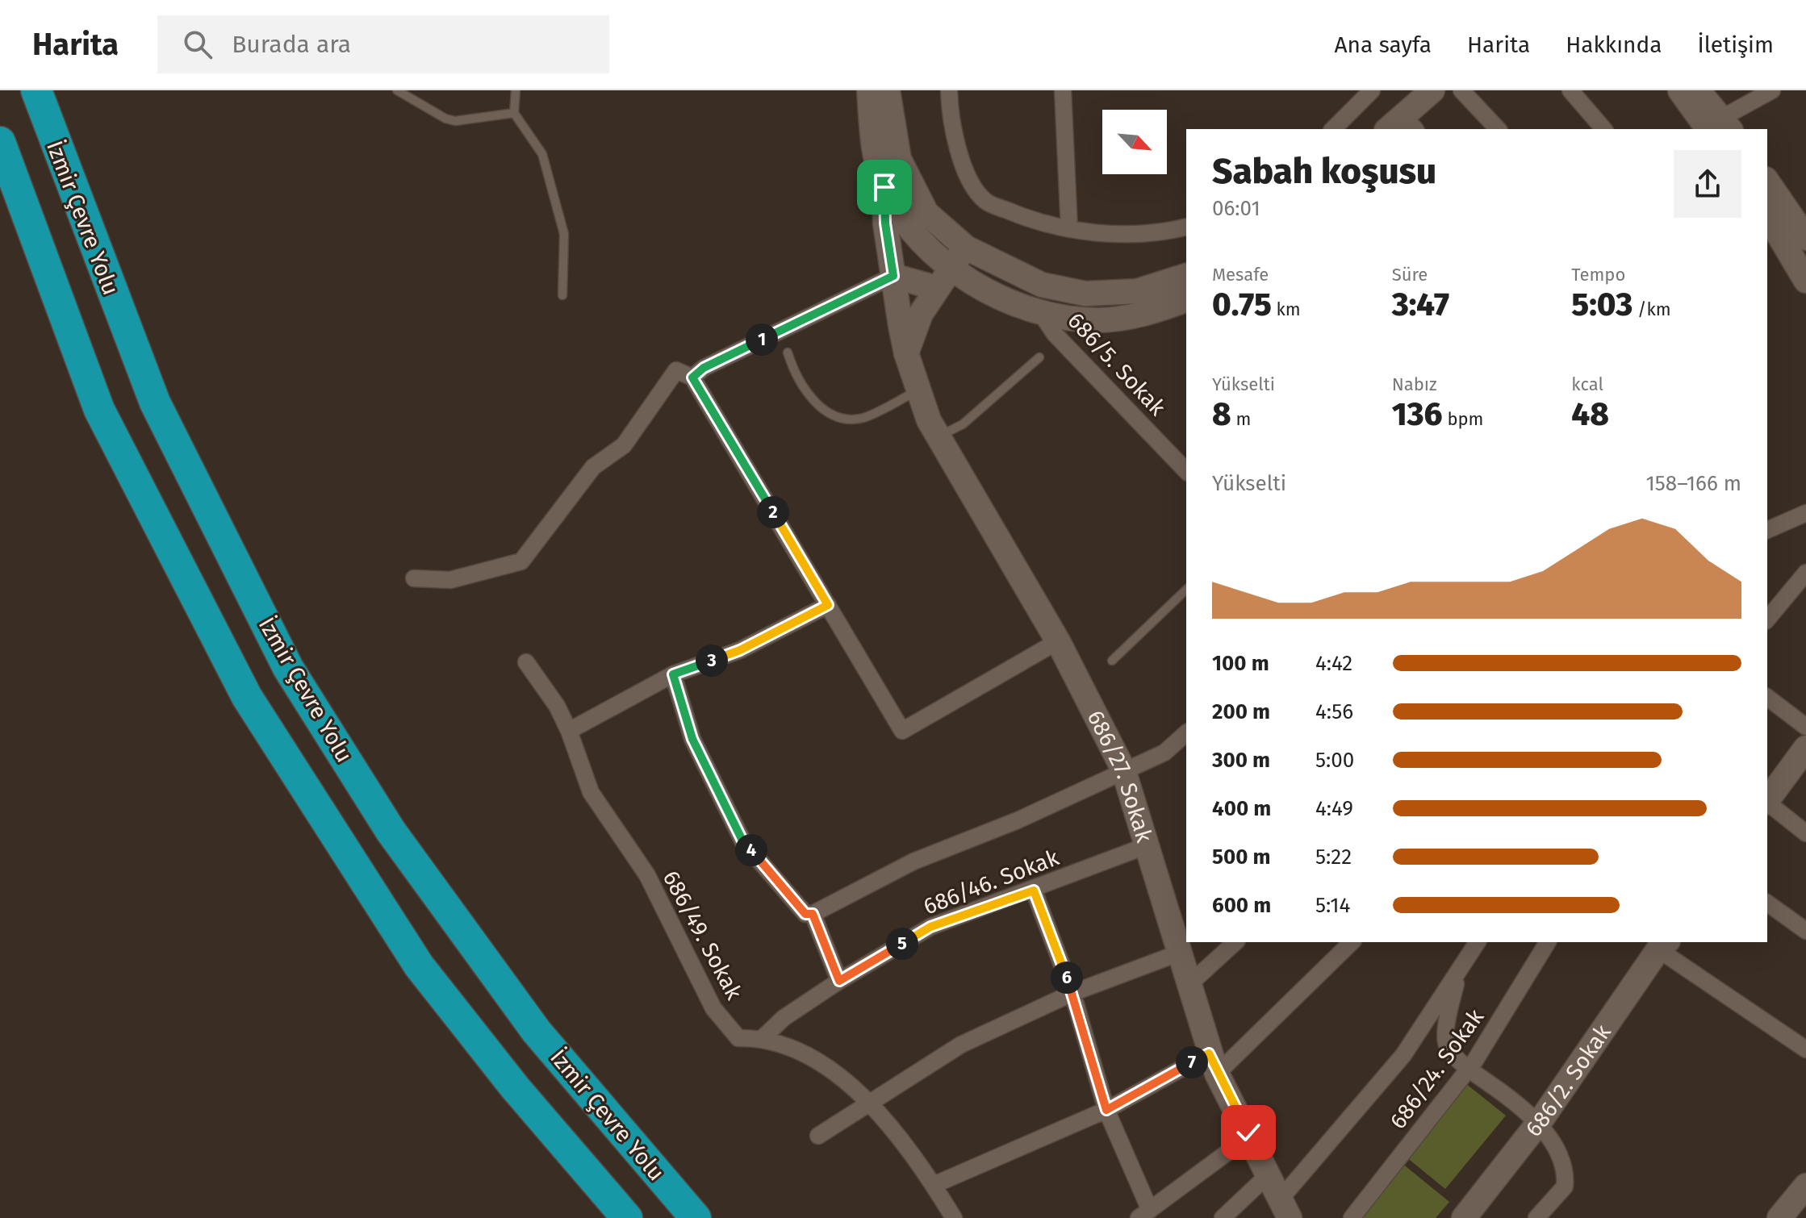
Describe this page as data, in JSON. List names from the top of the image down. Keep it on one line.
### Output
{"streets":{"highway":["İzmir Çevre Yolu"],"street":["686/5. Sokak","686/27. Sokak","686/46. Sokak","686/49. Sokak","686/24. Sokak","686/2. Sokak"]},"crossings":[["686/27. Sokak","686/46. Sokak"],["686/46. Sokak","686/49. Sokak"]],"north":"bottom right","page":{"header":"Harita","search":"Burada ara","nav":["Ana sayfa","Harita","Hakkında","İletişim"],"heading":["Sabah koşusu","06:01"],"stats":[["Mesafe","0.75 km"],["Süre","3:47"],["Tempo","5:03 /km"],["Yükselti","8 m"],["Nabız","136 bpm"],["kcal","48"]],"pins":["1","2","3","4","5","6","7"],"chart":["Yükselti","158–166 m"],"list":[{"name":"100 m","note":"4:42"},{"name":"200 m","note":"4:56"},{"name":"300 m","note":"5:00"},{"name":"400 m","note":"4:49"},{"name":"500 m","note":"5:22"},{"name":"600 m","note":"5:14"}]}}
